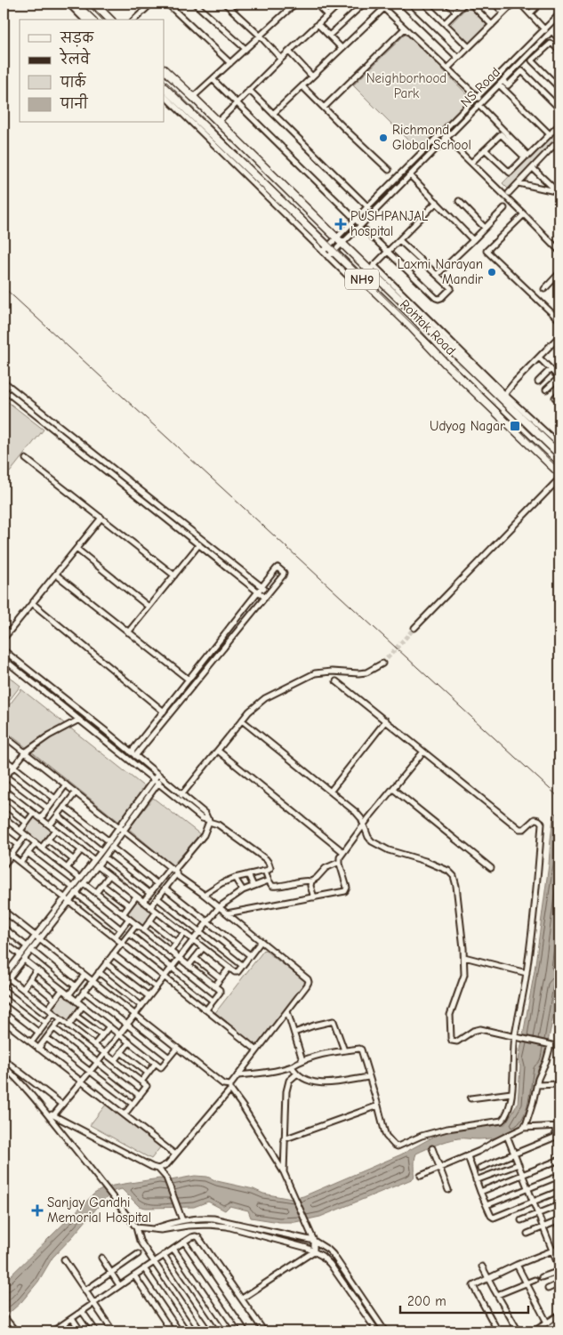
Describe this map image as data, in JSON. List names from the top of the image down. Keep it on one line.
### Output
{"streets":{"highway":["NH9","Rohtak Road"],"street":["NS Road"]},"crossings":[["NS Road","Rohtak Road"]],"parks":["Neighborhood Park"],"places":{"other":["Richmond Global School","Laxmi Narayan Mandir"],"health":["PUSHPANJAL hospital","Sanjay Gandhi Memorial Hospital"],"transit":["Udyog Nagar"]},"legend":["सड़क","रेलवे","पार्क","पानी"],"scale_bar":"200 m"}
